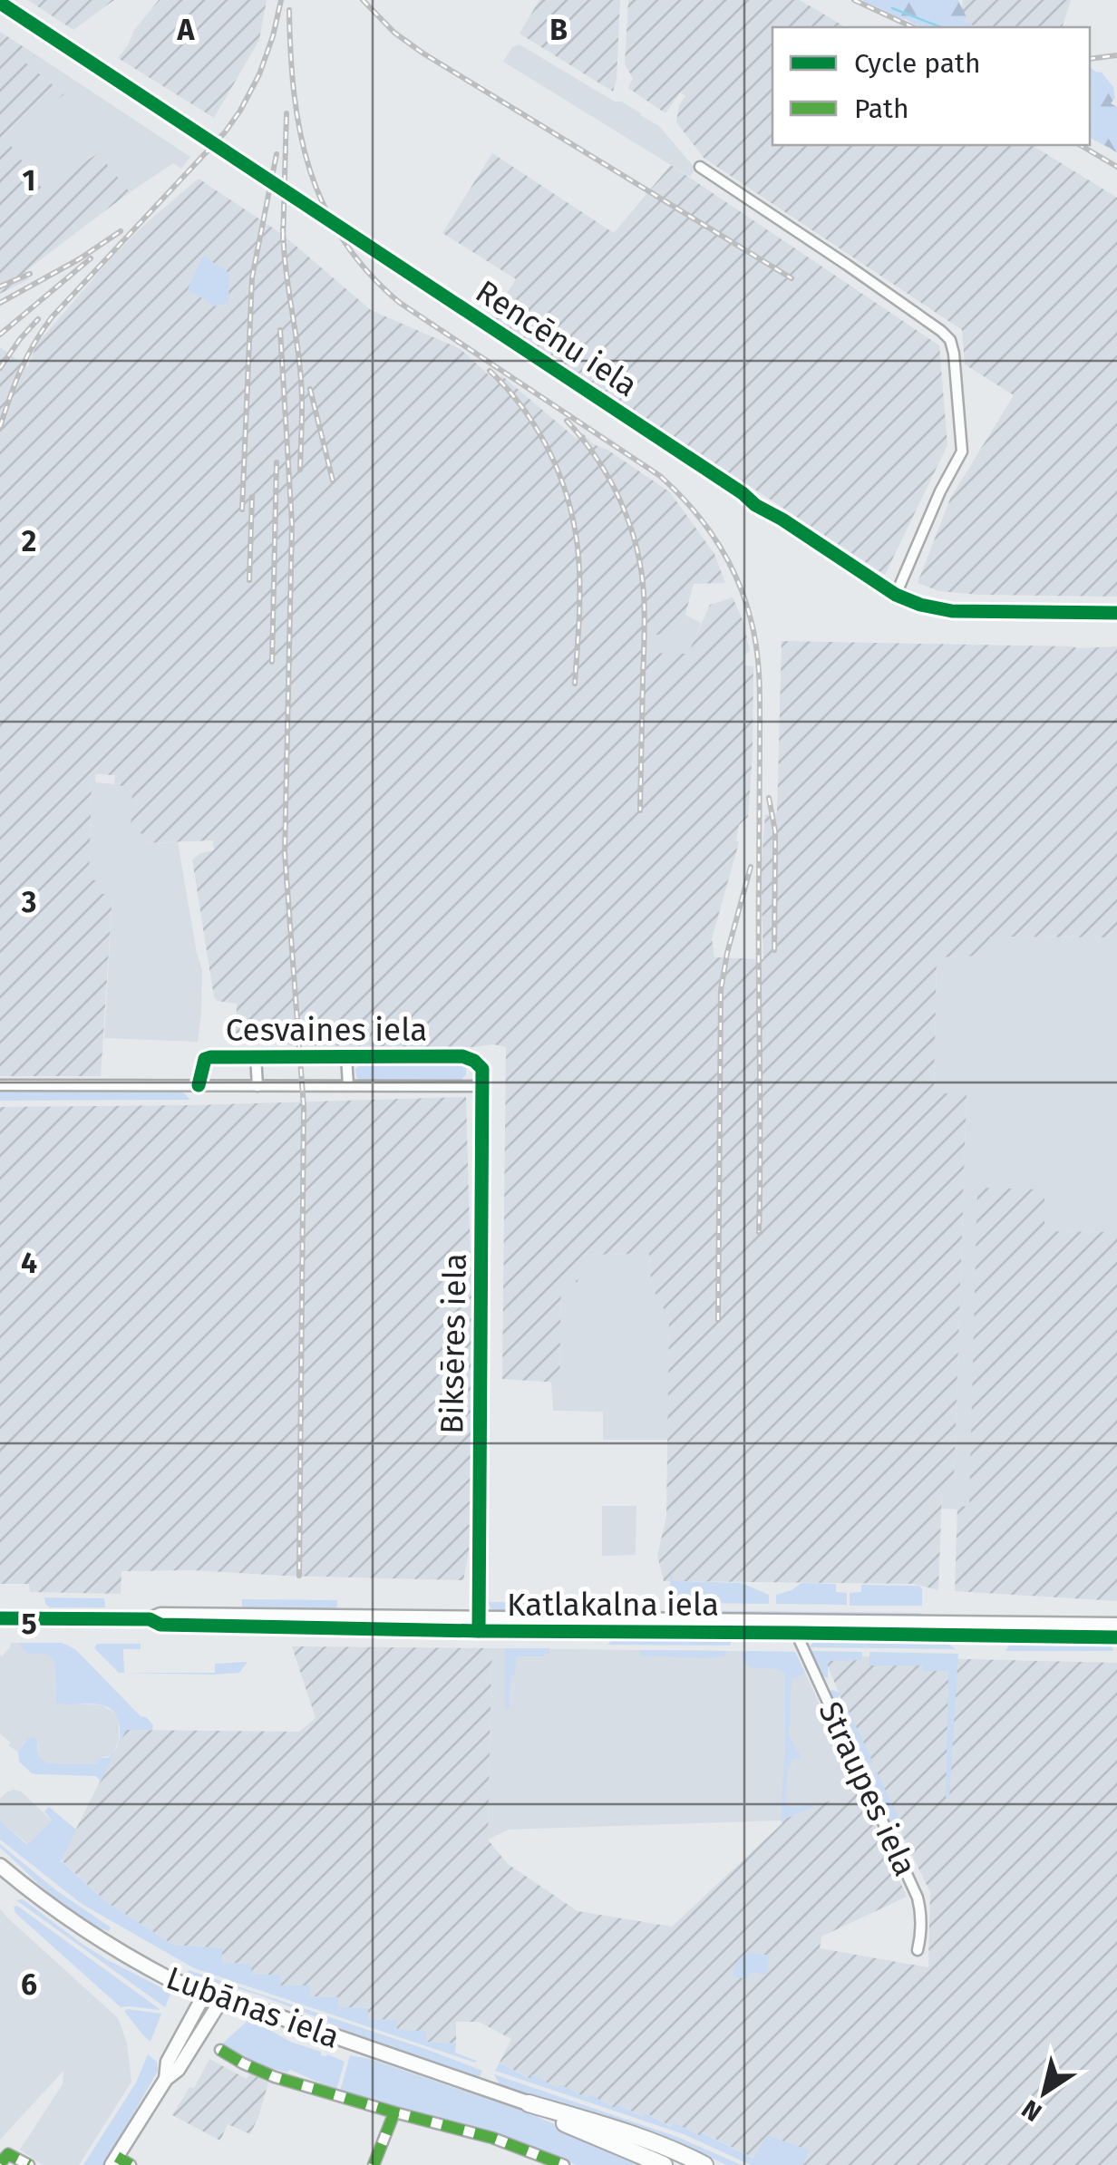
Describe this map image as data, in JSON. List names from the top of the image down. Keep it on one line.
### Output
{"streets":{"highway":["Lubānas iela"],"street":["Rencēnu iela","Cesvaines iela","Biksēres iela","Katlakalna iela","Straupes iela"]},"crossings":[["Cesvaines iela","Biksēres iela"],["Biksēres iela","Katlakalna iela"],["Katlakalna iela","Straupes iela"]],"legend":["Cycle path","Path"],"north":"bottom left","grid":{"columns":["A","B"],"rows":["1","2","3","4","5","6"]}}
